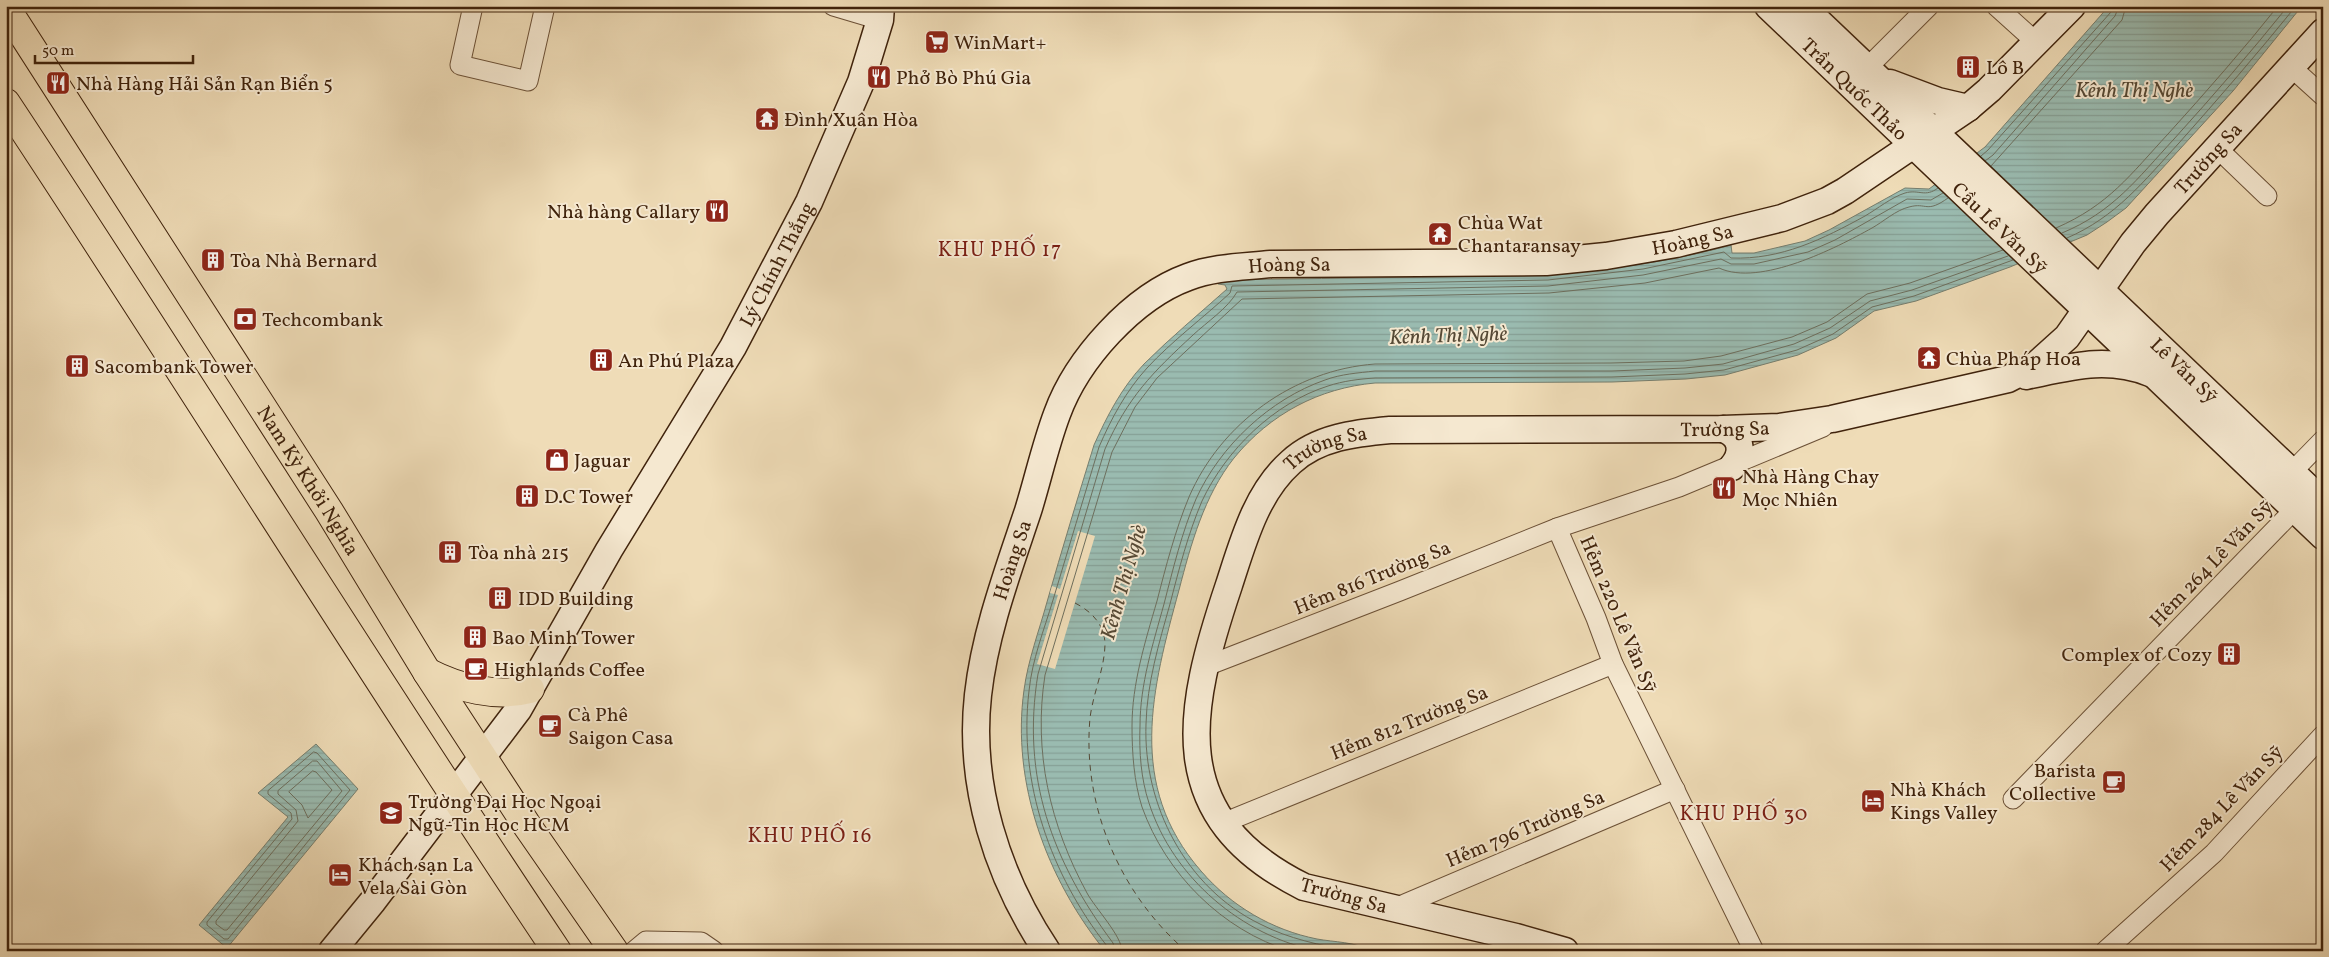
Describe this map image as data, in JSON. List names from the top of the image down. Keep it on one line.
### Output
{"streets":{"main road":["Nam Kỳ Khởi Nghĩa"],"street":["Trần Quốc Thảo","Trường Sa","Cầu Lê Văn Sỹ","Hoàng Sa","Lý Chính Thắng","Lê Văn Sỹ","Hẻm 264 Lê Văn Sỹ","Hẻm 816 Trường Sa","Hẻm 220 Lê Văn Sỹ","Hẻm 812 Trường Sa","Hẻm 284 Lê Văn Sỹ","Hẻm 796 Trường Sa"]},"crossings":[["Trần Quốc Thảo","Cầu Lê Văn Sỹ"],["Trần Quốc Thảo","Hoàng Sa"],["Trường Sa","Lê Văn Sỹ"],["Trường Sa","Hẻm 816 Trường Sa"],["Trường Sa","Hẻm 220 Lê Văn Sỹ"],["Trường Sa","Hẻm 812 Trường Sa"],["Trường Sa","Hẻm 796 Trường Sa"],["Cầu Lê Văn Sỹ","Lê Văn Sỹ"],["Lý Chính Thắng","Nam Kỳ Khởi Nghĩa"],["Lê Văn Sỹ","Hẻm 264 Lê Văn Sỹ"],["Hẻm 816 Trường Sa","Hẻm 220 Lê Văn Sỹ"],["Hẻm 220 Lê Văn Sỹ","Hẻm 812 Trường Sa"],["Hẻm 220 Lê Văn Sỹ","Hẻm 796 Trường Sa"]],"districts":["KHU PHỐ 17","KHU PHỐ 30","KHU PHỐ 16"],"water":["Kênh Thị Nghè"],"places":{"supermarket":["WinMart+"],"building":["Lô B","Tòa Nhà Bernard","An Phú Plaza","Sacombank Tower","D.C Tower","Tòa nhà 215","IDD Building","Bao Minh Tower","Complex of Cozy"],"restaurant":["Phở Bò Phú Gia","Nhà Hàng Hải Sản Rạn Biển 5","Nhà hàng Callary","Nhà Hàng Chay Mọc Nhiên"],"temple":["Đình Xuân Hòa","Chùa Wat Chantaransay","Chùa Pháp Hoa"],"bank":["Techcombank"],"shop":["Jaguar"],"cafe":["Highlands Coffee","Cà Phê Saigon Casa","Barista Collective"],"hotel":["Nhà Khách Kings Valley","Khách sạn La Vela Sài Gòn"],"school or university":["Trường Đại Học Ngoại Ngữ-Tin Học HCM"]},"scale_bar":"50 m"}
